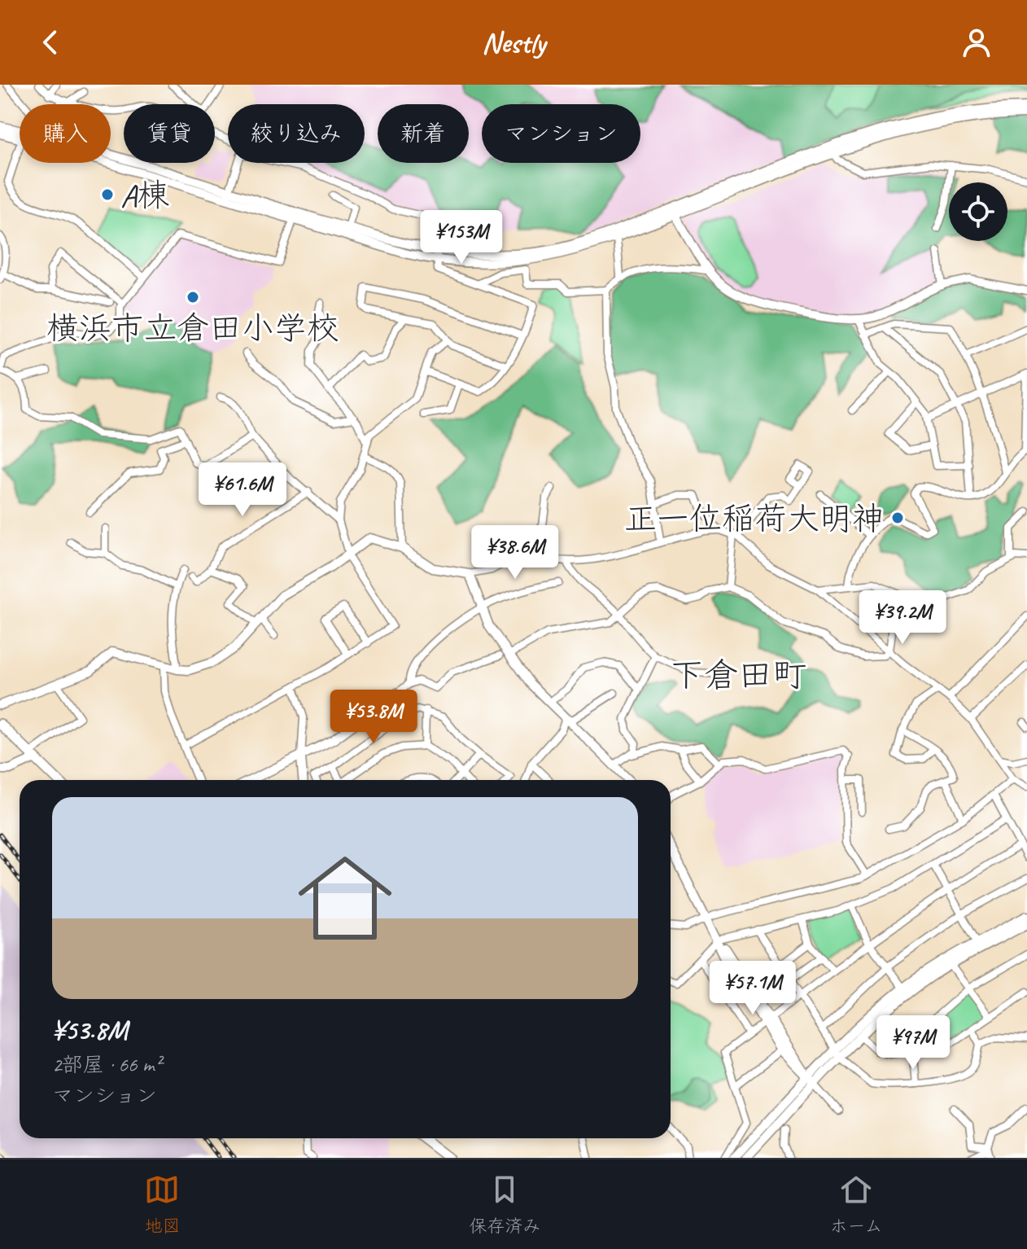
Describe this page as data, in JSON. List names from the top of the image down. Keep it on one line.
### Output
{"districts":["下倉田町"],"places":["A棟","横浜市立倉田小学校","正一位稲荷大明神"],"page":{"header":"Nestly","chip":["購入","賃貸","絞り込み","新着","マンション"],"price":["¥153M","¥61.6M","¥38.6M","¥39.2M","¥53.8M","¥57.1M","¥97M"],"list":[{"name":"¥53.8M","note":"2部屋 · 66 m² · マンション"}],"tabs":["地図","保存済み","ホーム"]}}
